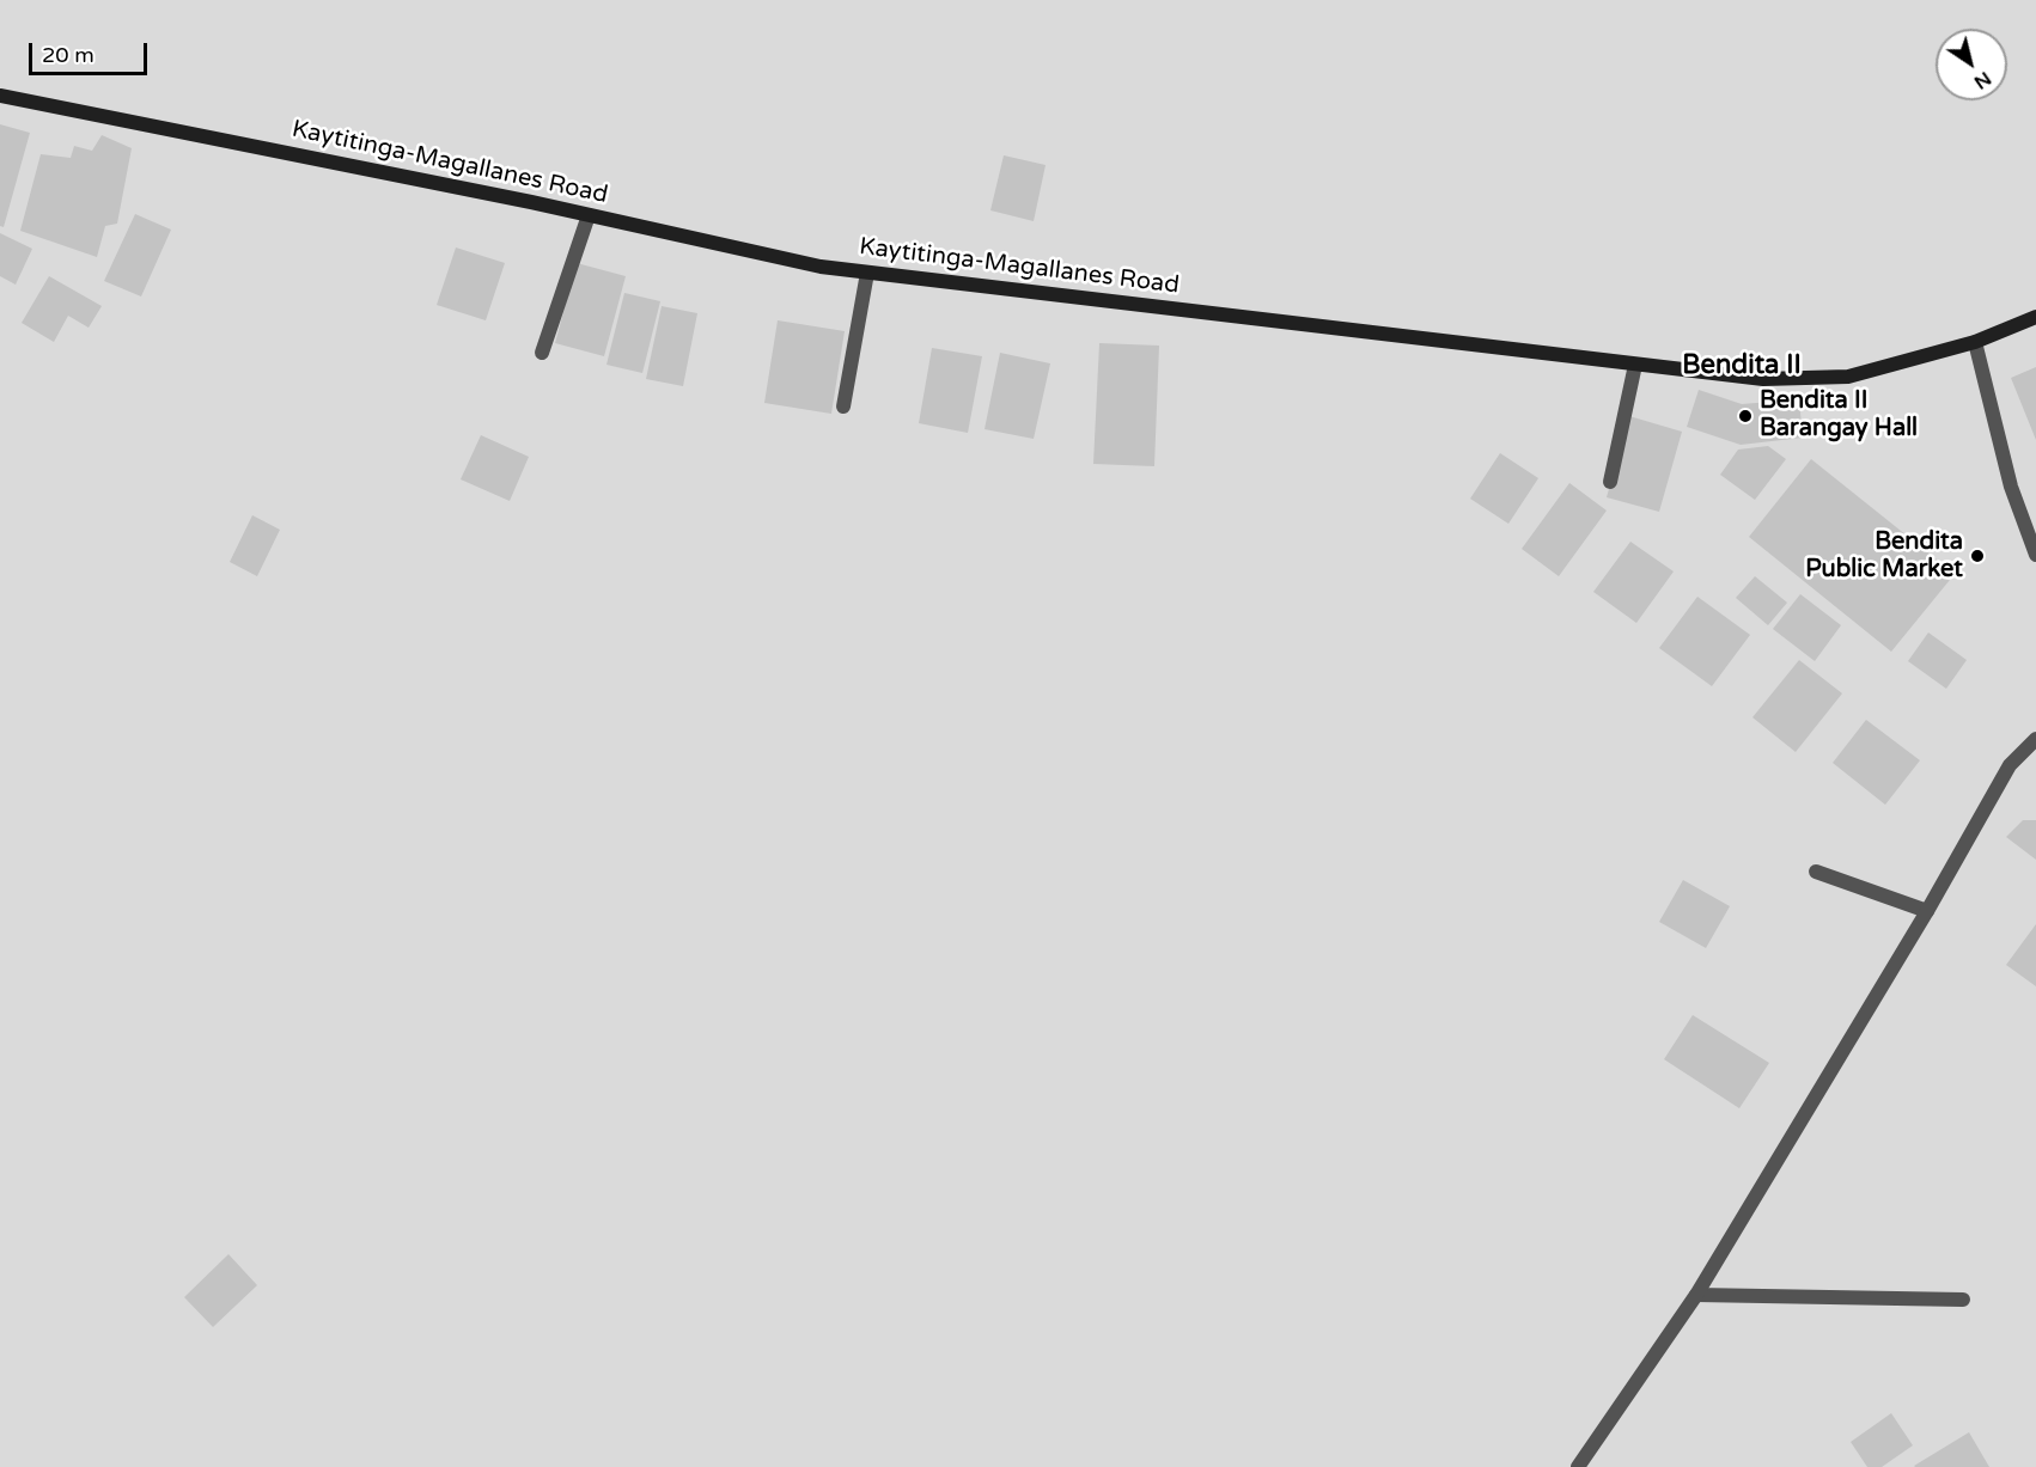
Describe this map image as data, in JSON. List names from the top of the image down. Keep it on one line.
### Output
{"streets":{"main road":["Kaytitinga-Magallanes Road"]},"districts":["Bendita II"],"places":["Bendita II Barangay Hall","Bendita Public Market"],"scale_bar":"20 m","north":"bottom right"}
